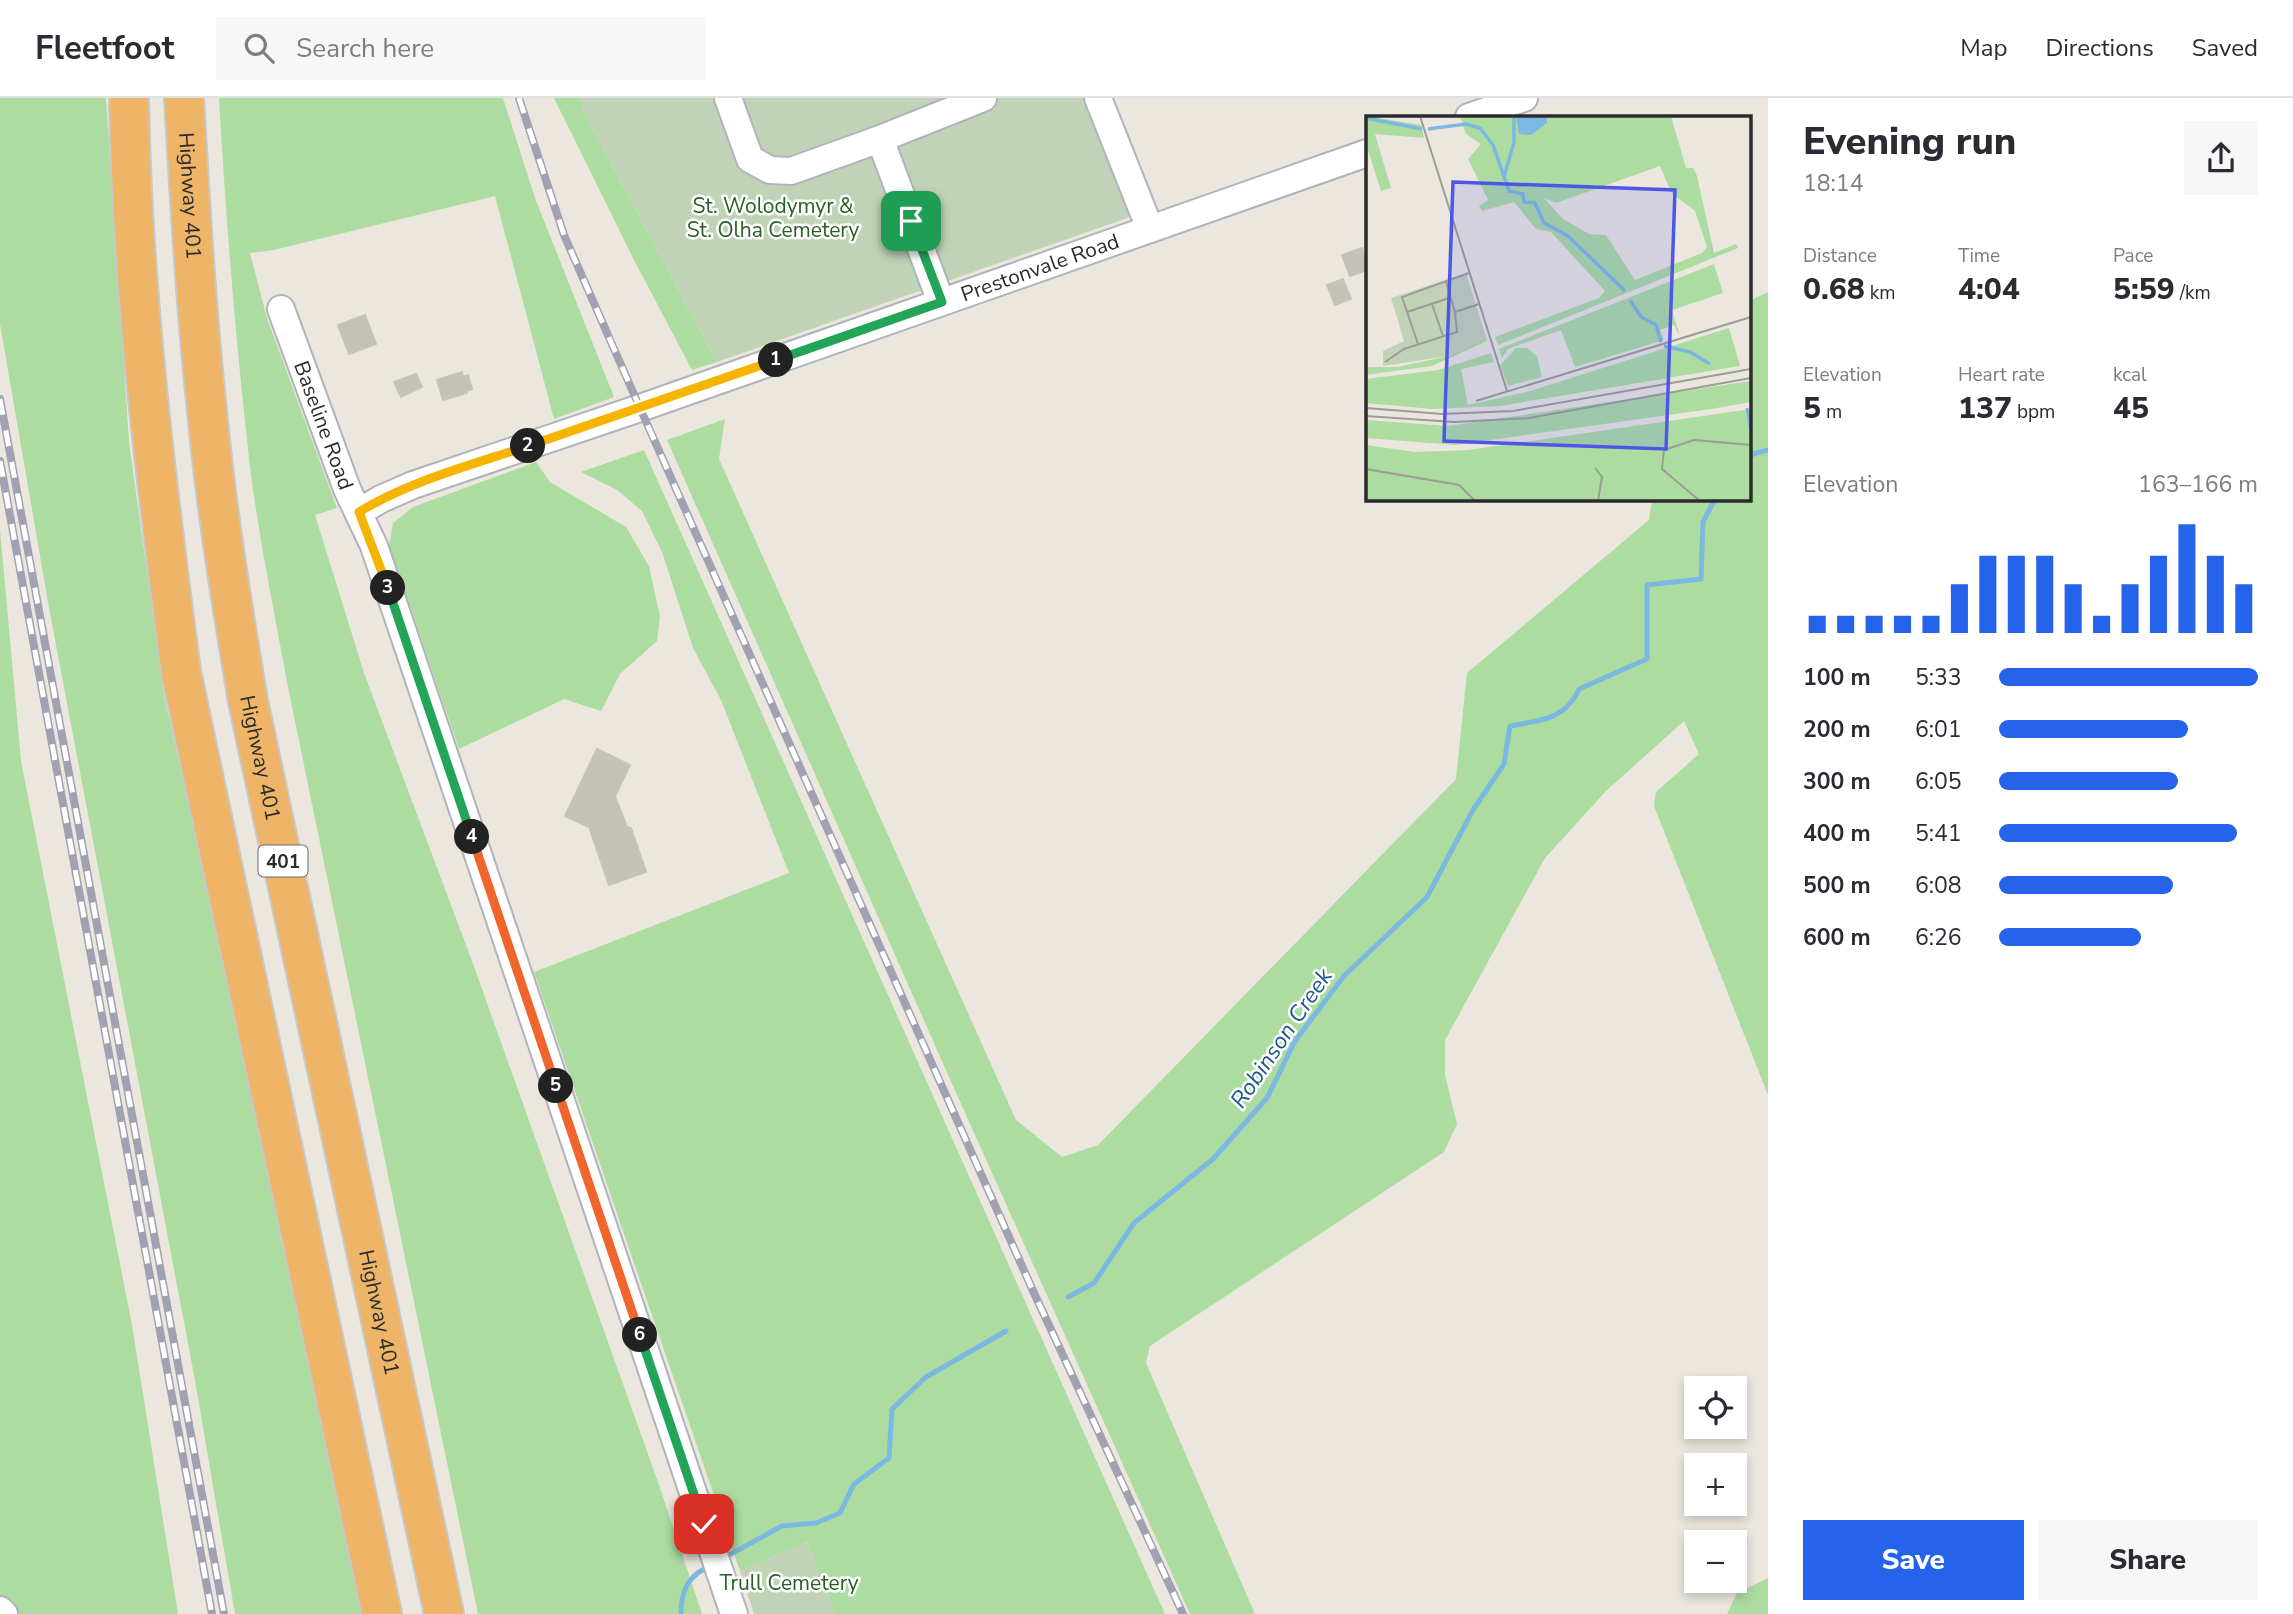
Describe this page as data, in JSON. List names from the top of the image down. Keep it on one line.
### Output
{"streets":{"highway":["Highway 401","401"],"street":["Prestonvale Road","Baseline Road"]},"crossings":[["Prestonvale Road","Baseline Road"]],"water":["Robinson Creek"],"parks":["St. Wolodymyr & St. Olha Cemetery","Trull Cemetery"],"page":{"header":"Fleetfoot","search":"Search here","nav":["Map","Directions","Saved"],"heading":["Evening run","18:14"],"stats":[["Distance","0.68 km"],["Time","4:04"],["Pace","5:59 /km"],["Elevation","5 m"],["Heart rate","137 bpm"],["kcal","45"]],"pins":["1","2","3","4","5","6"],"chart":["Elevation","163–166 m"],"list":[{"name":"100 m","note":"5:33"},{"name":"200 m","note":"6:01"},{"name":"300 m","note":"6:05"},{"name":"400 m","note":"5:41"},{"name":"500 m","note":"6:08"},{"name":"600 m","note":"6:26"}],"map_buttons":["+","−"],"buttons":["Save","Share"]}}
